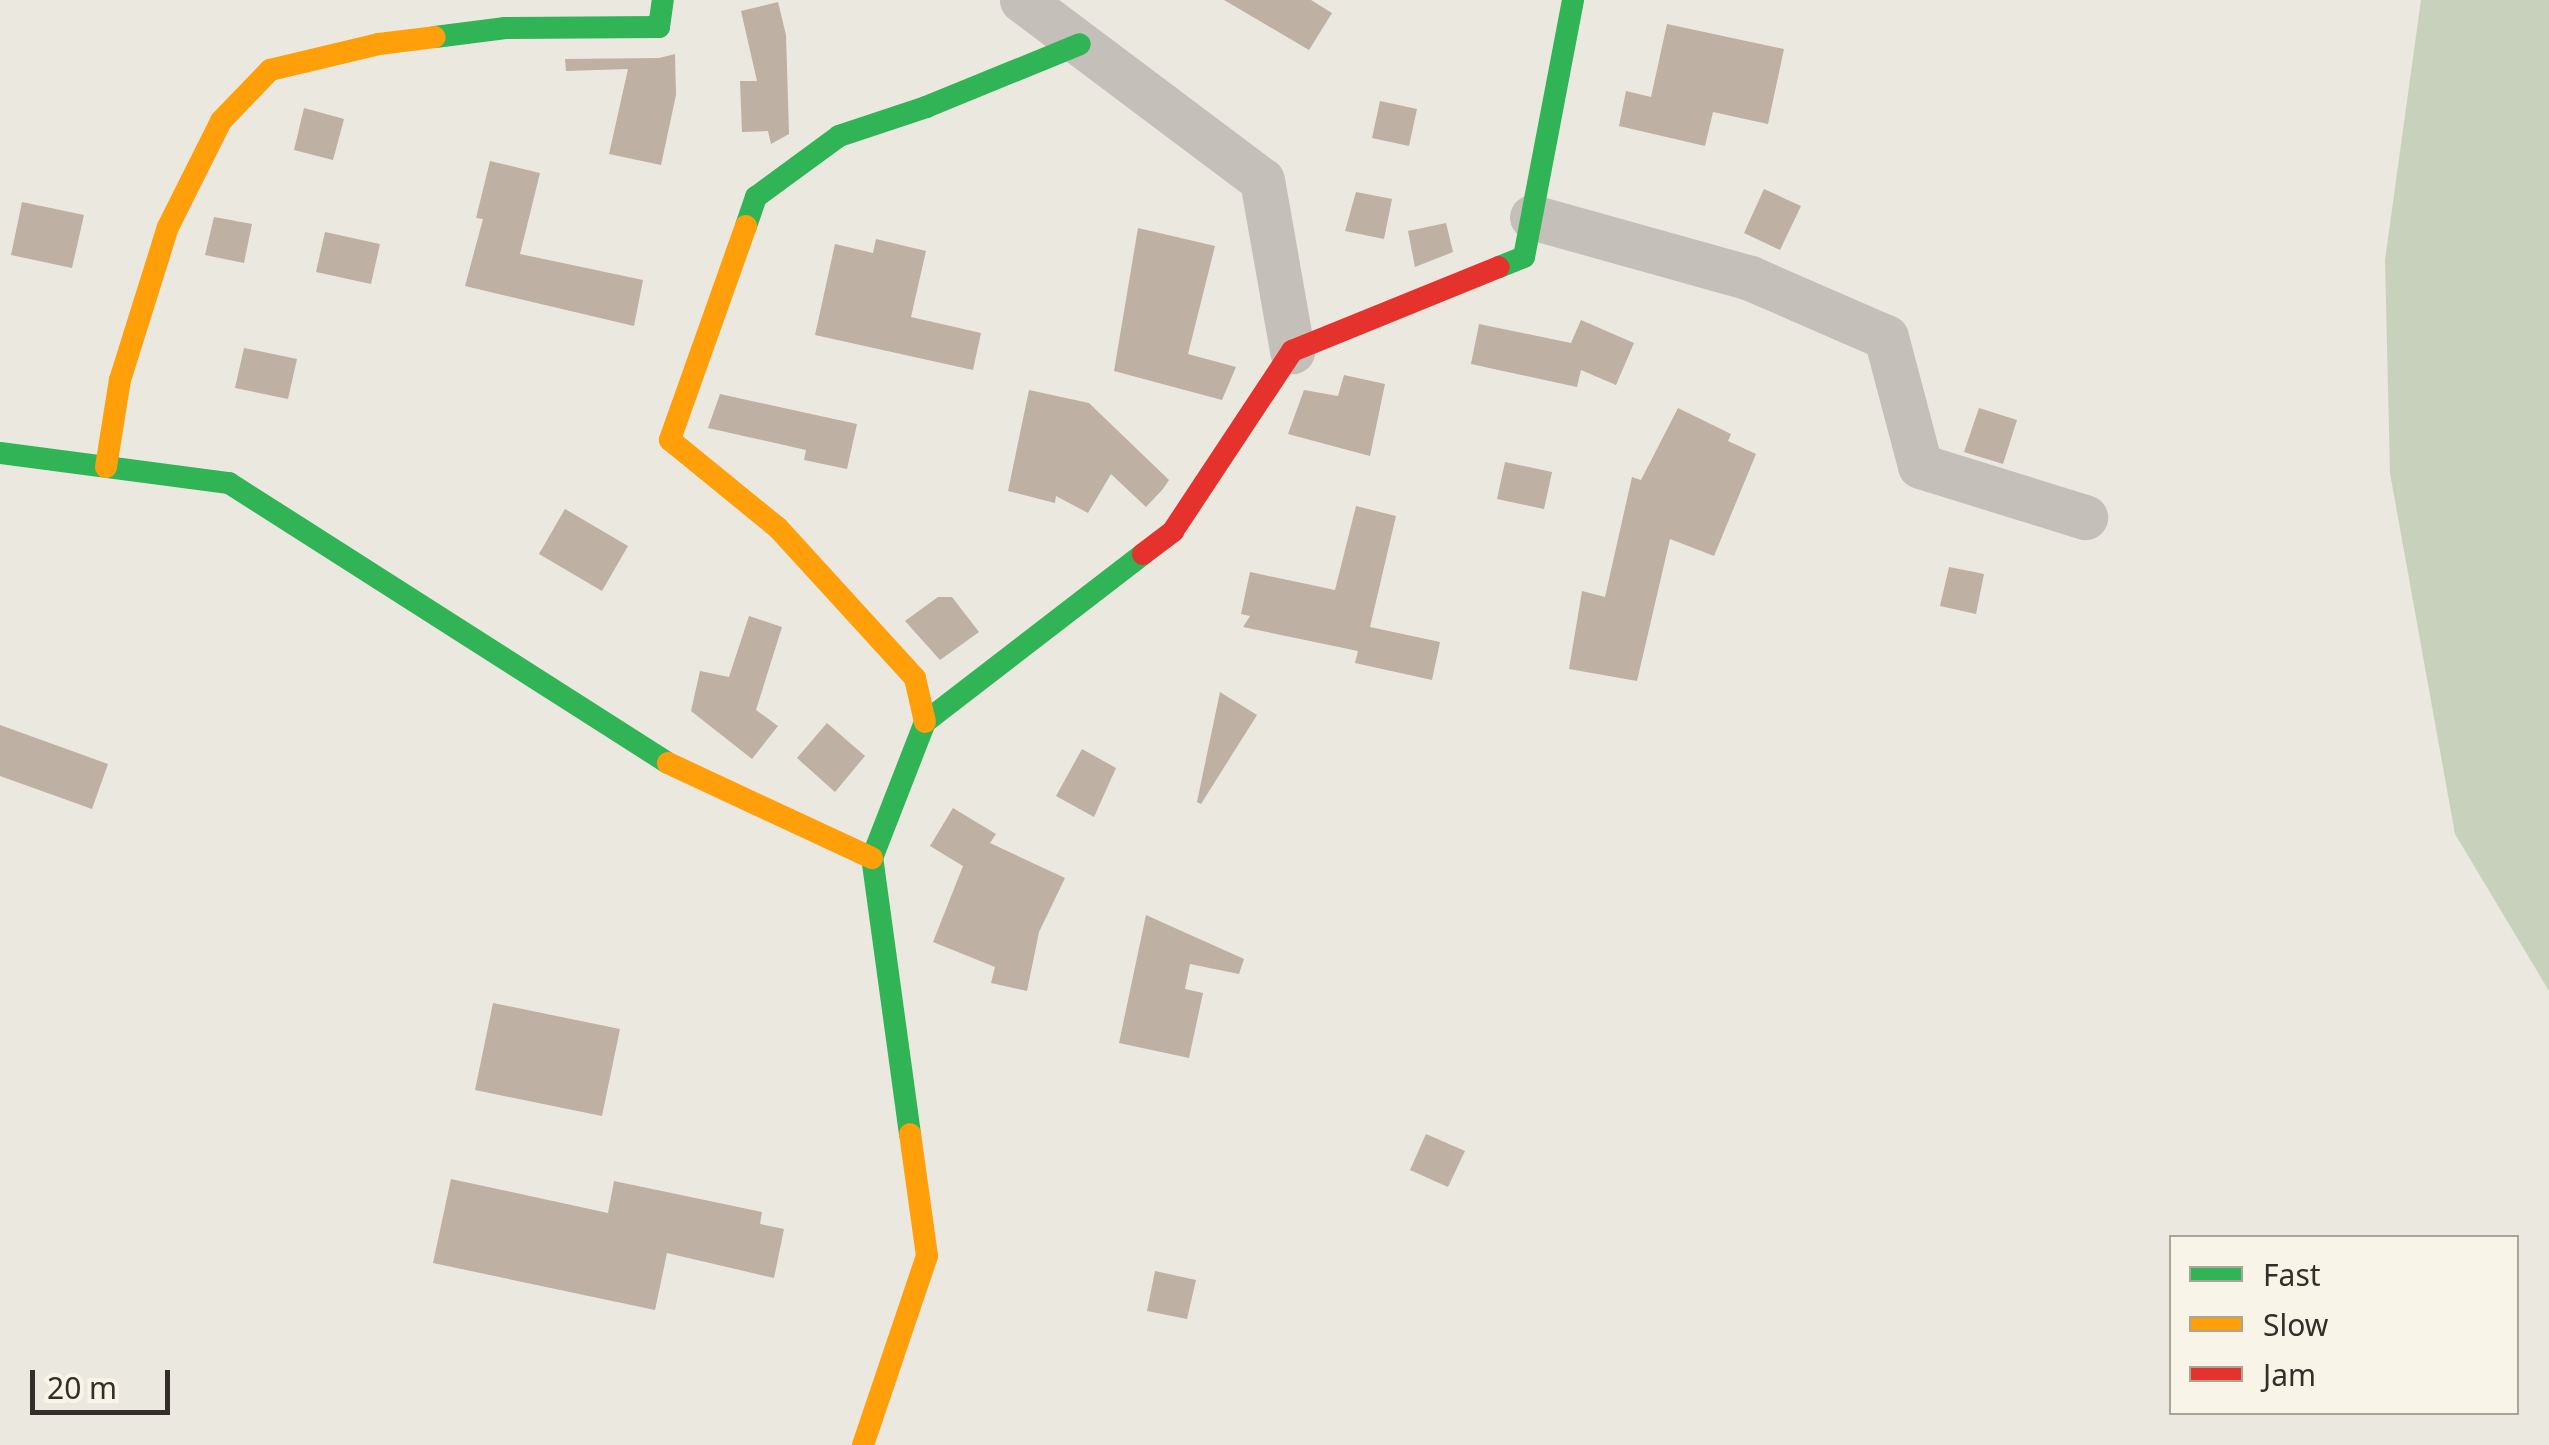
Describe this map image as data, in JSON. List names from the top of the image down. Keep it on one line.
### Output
{"legend":["Fast","Slow","Jam"],"scale_bar":"20 m"}
